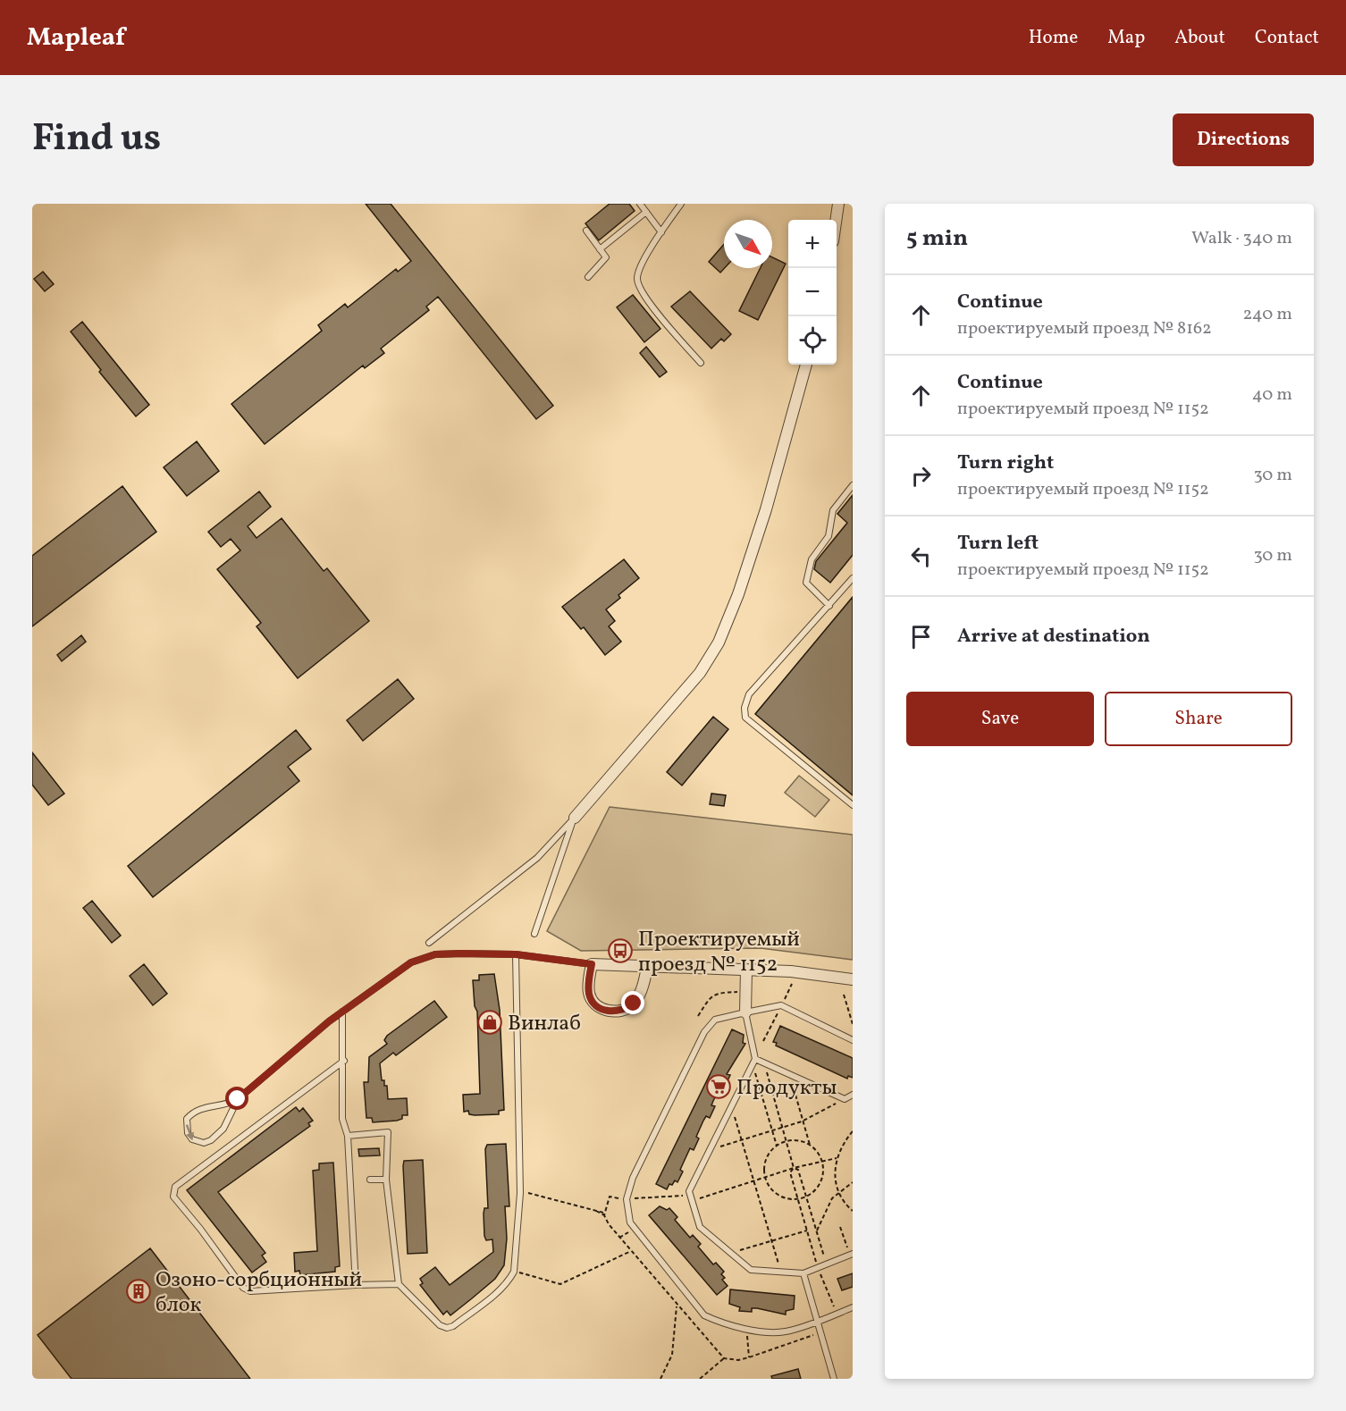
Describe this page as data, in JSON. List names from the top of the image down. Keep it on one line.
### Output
{"places":{"bus stop":["Проектируемый проезд № 1152"],"shop":["Винлаб"],"supermarket":["Продукты"],"building":["Озоно-сорбционный блок"]},"north":"bottom right","page":{"header":"Mapleaf","nav":["Home","Map","About","Contact"],"title":"Find us","buttons":["Directions",["Save","Share"]],"heading":["5 min","Walk · 340 m"],"map_buttons":["+","−"],"list":[["Continue","проектируемый проезд № 8162","240 m"],["Continue","проектируемый проезд № 1152","40 m"],["Turn right","проектируемый проезд № 1152","30 m"],["Turn left","проектируемый проезд № 1152","30 m"],"Arrive at destination"]}}
